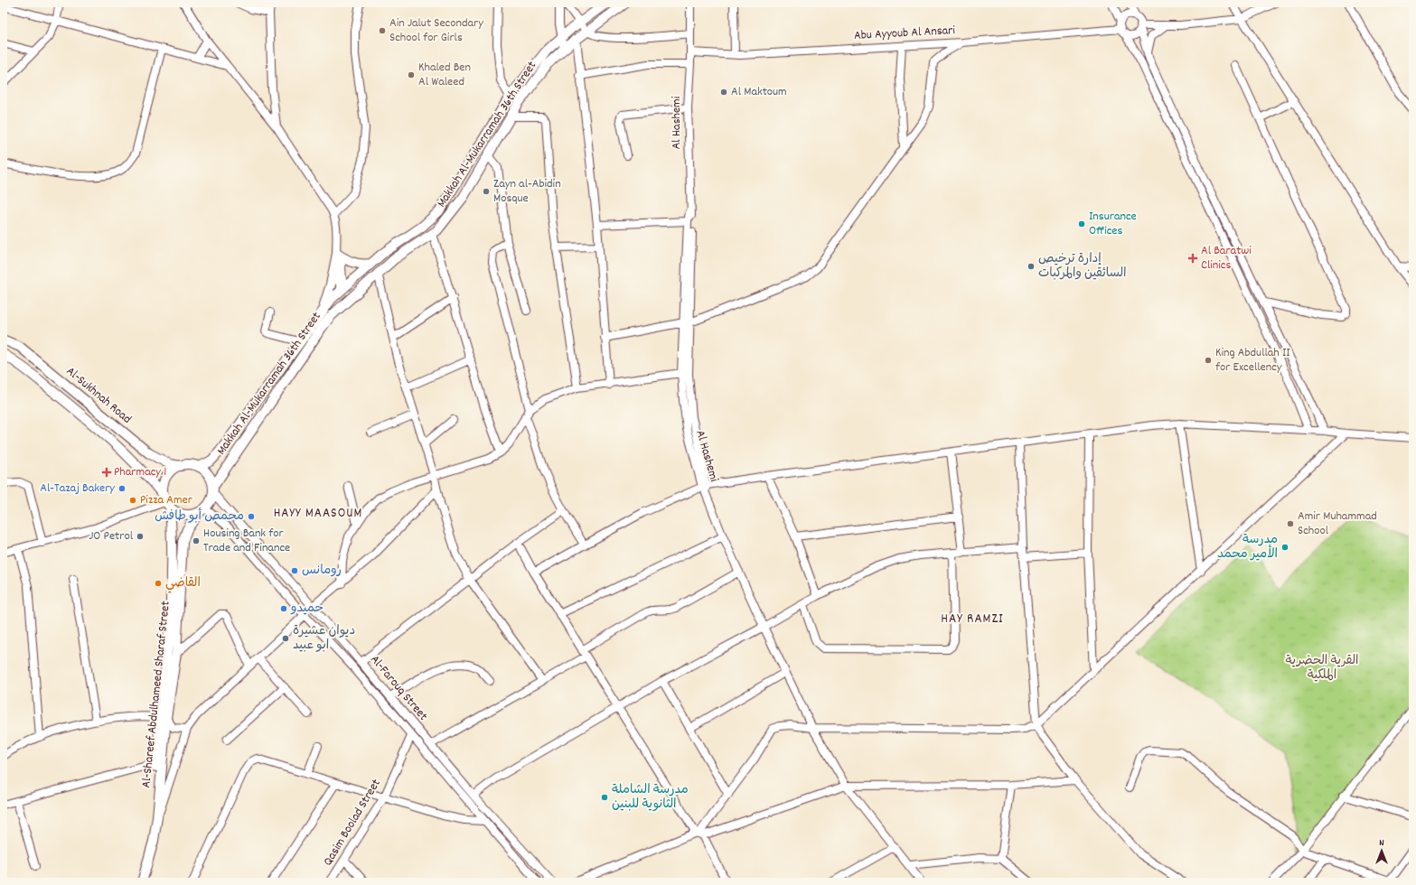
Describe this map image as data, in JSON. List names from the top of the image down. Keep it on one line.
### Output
{"streets":{"main road":["Makkah Al-Mukarramah 36th Street","Al-Sukhnah Road","Al-Shareef Abdulhameed Sharaf Street"],"street":["Abu Ayyoub Al Ansari","Al Hashemi","Al-Farouq Street","Qasim Boolad Street"]},"crossings":[["Abu Ayyoub Al Ansari","Al Hashemi"],["Makkah Al-Mukarramah 36th Street","Al-Sukhnah Road"],["Makkah Al-Mukarramah 36th Street","Al-Farouq Street"],["Makkah Al-Mukarramah 36th Street","Al-Shareef Abdulhameed Sharaf Street"],["Al-Sukhnah Road","Al-Farouq Street"],["Al-Sukhnah Road","Al-Shareef Abdulhameed Sharaf Street"],["Al-Farouq Street","Al-Shareef Abdulhameed Sharaf Street"],["Al-Farouq Street","Qasim Boolad Street"]],"districts":["HAYY MAASOUM","HAY RAMZI"],"parks":["القرية الحضرية الملكية"],"places":{"other":["Ain Jalut Secondary School for Girls","Khaled Ben Al Waleed","Al Maktoum","Zayn al-Abidin Mosque","Insurance Offices","إدارة ترخيص السائقين والمركبات","King Abdullah II for Excellency","Al-Tazaj Bakery","Pizza Amer","محمص أبو طافش","Amir Muhammad School","JO Petrol","Housing Bank for Trade and Finance","مدرسة الأمير محمد","رومانس","القاضي","حميدو","ديوان عشيرة ابو عبيد","مدرسة الشاملة الثانوية للبنين"],"health":["Al Baratwi Clinics","Pharmacy 1"]},"north":"top"}
